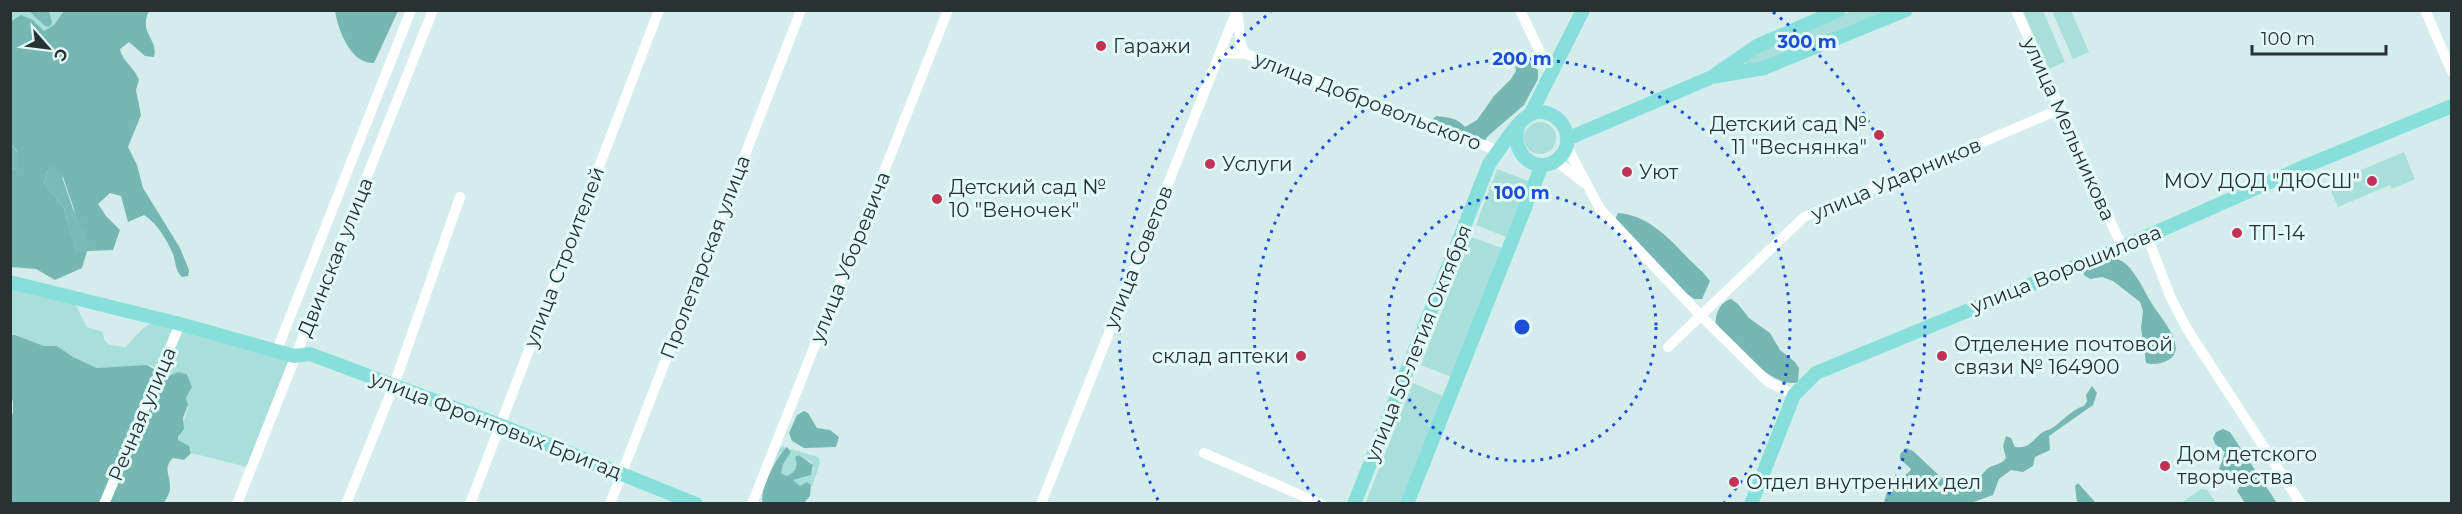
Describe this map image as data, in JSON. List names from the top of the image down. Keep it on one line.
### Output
{"streets":{"main road":["улица Ворошилова","улица 50-летия Октября","улица Фронтовых Бригад"],"street":["улица Добровольского","улица Мельникова","улица Ударников","Двинская улица","улица Строителей","Пролетарская улица","улица Уборевича","улица Советов","Речная улица"]},"crossings":[["улица Добровольского","улица Советов"],["улица Добровольского","улица 50-летия Октября"],["улица Мельникова","улица Ударников"],["улица Мельникова","улица Ворошилова"],["Двинская улица","улица Фронтовых Бригад"],["улица Строителей","улица Фронтовых Бригад"],["Пролетарская улица","улица Фронтовых Бригад"],["Речная улица","улица Фронтовых Бригад"]],"places":["Гаражи","Детский сад № 11 \"Веснянка\"","Услуги","Уют","МОУ ДОД \"ДЮСШ\"","Детский сад № 10 \"Веночек\"","ТП-14","склад аптеки","Отделение почтовой связи № 164900","Дом детского творчества","Отдел внутренних дел"],"scale_bar":"100 m","north":"bottom right","rings":["300 m","200 m","100 m"]}
